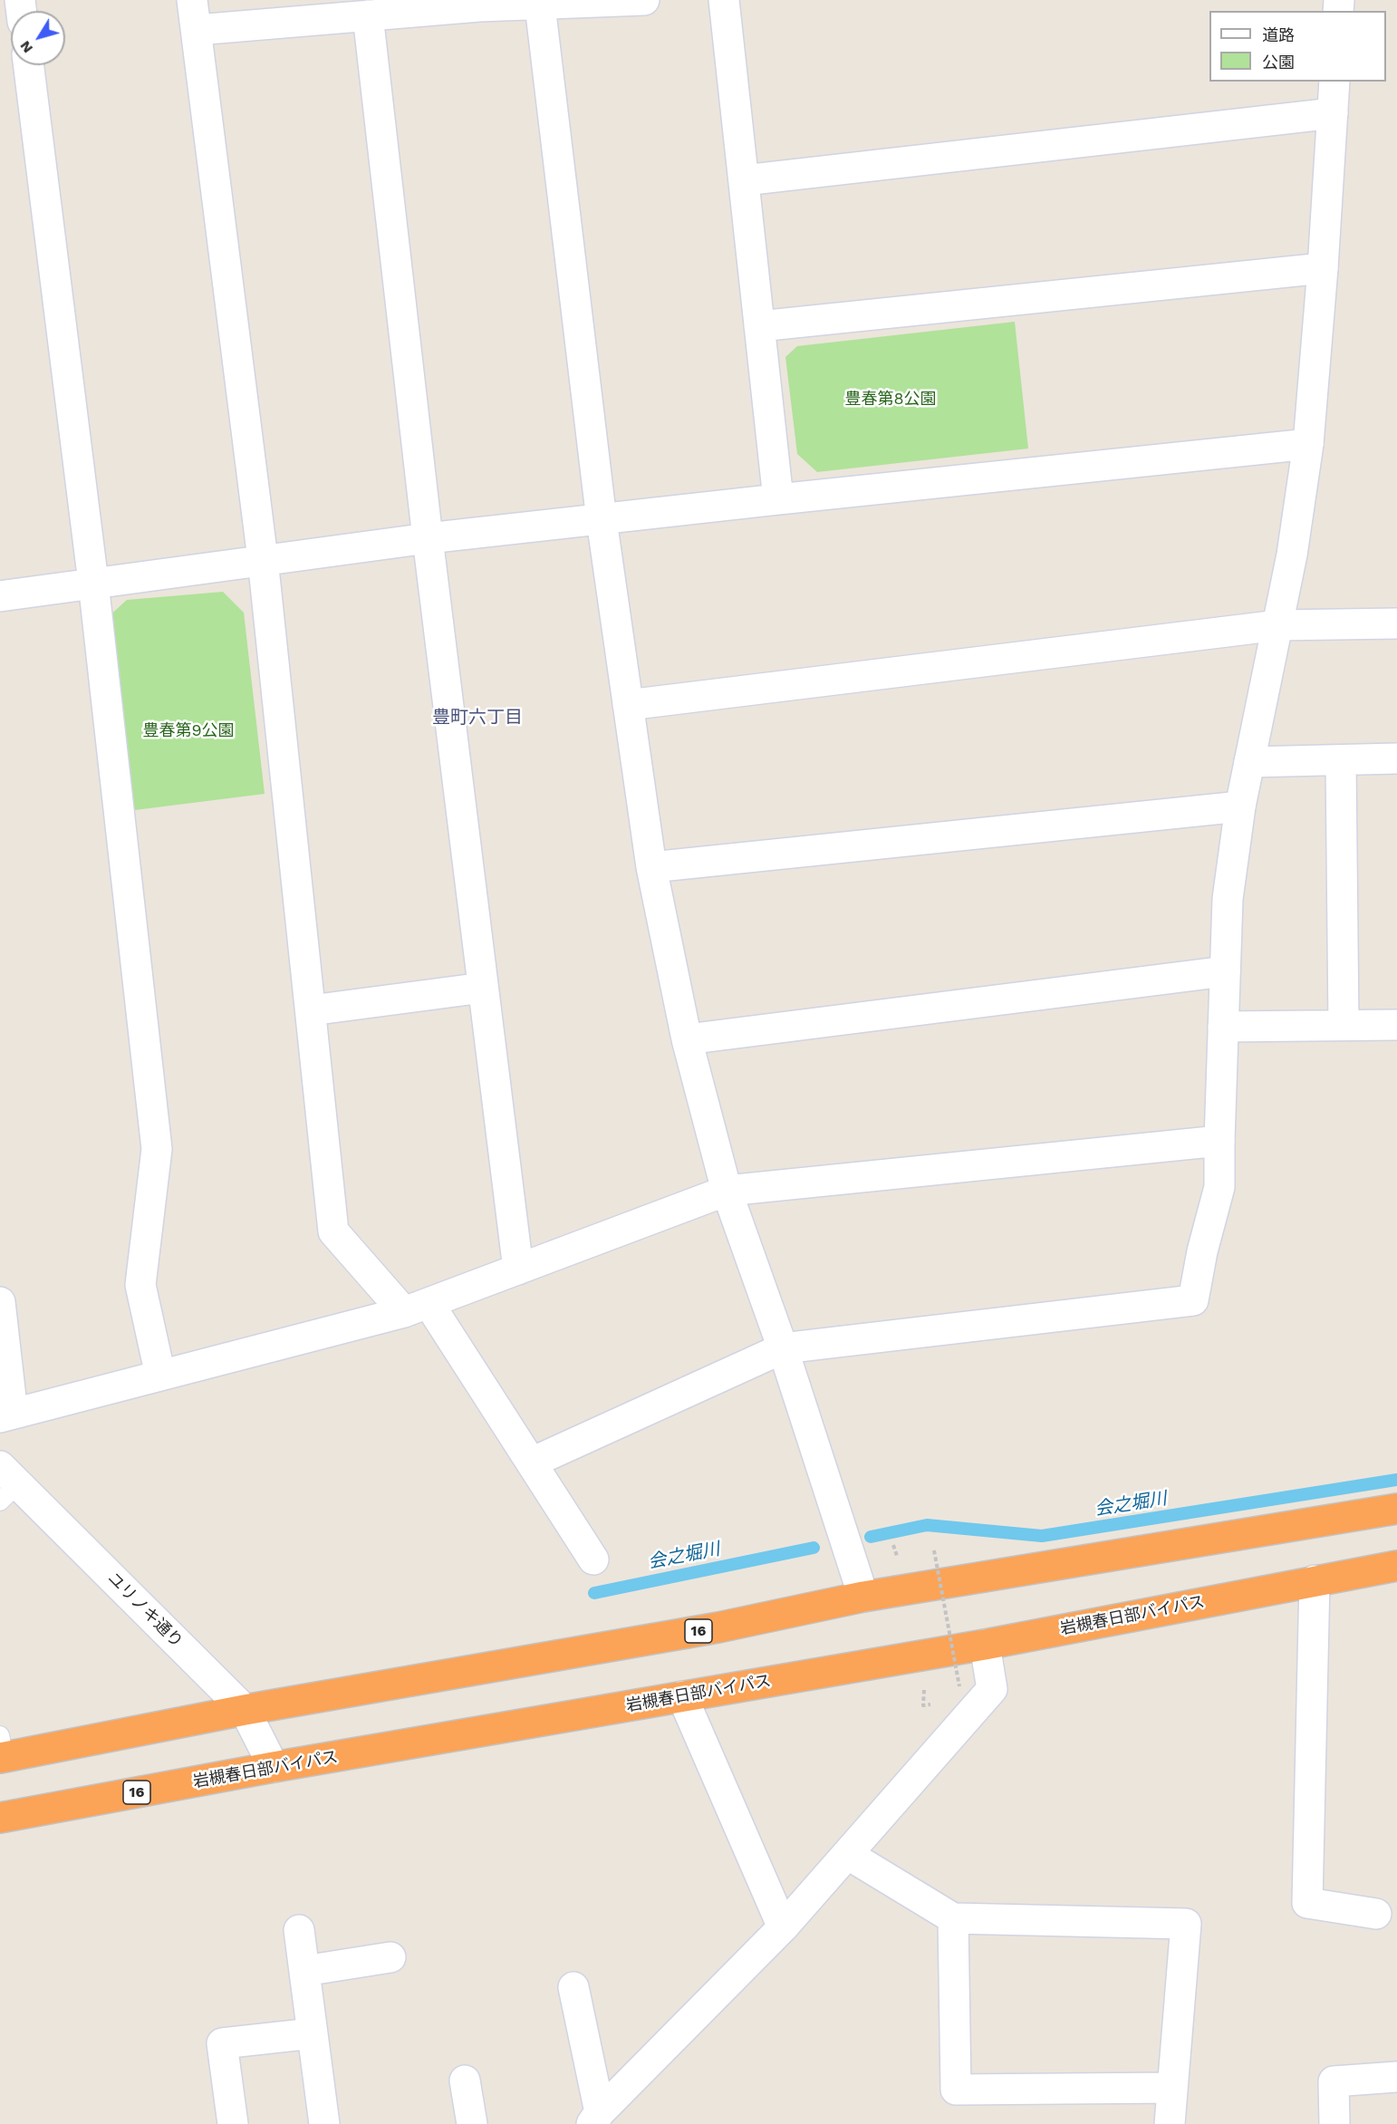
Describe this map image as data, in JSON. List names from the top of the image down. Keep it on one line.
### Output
{"streets":{"highway":["岩槻春日部バイパス","16"],"street":["ユリノキ通り"]},"crossings":[["ユリノキ通り","岩槻春日部バイパス"],["ユリノキ通り","16"]],"districts":["豊町六丁目"],"water":["会之堀川"],"parks":["豊春第8公園","豊春第9公園"],"legend":["道路","公園"],"north":"bottom left"}
